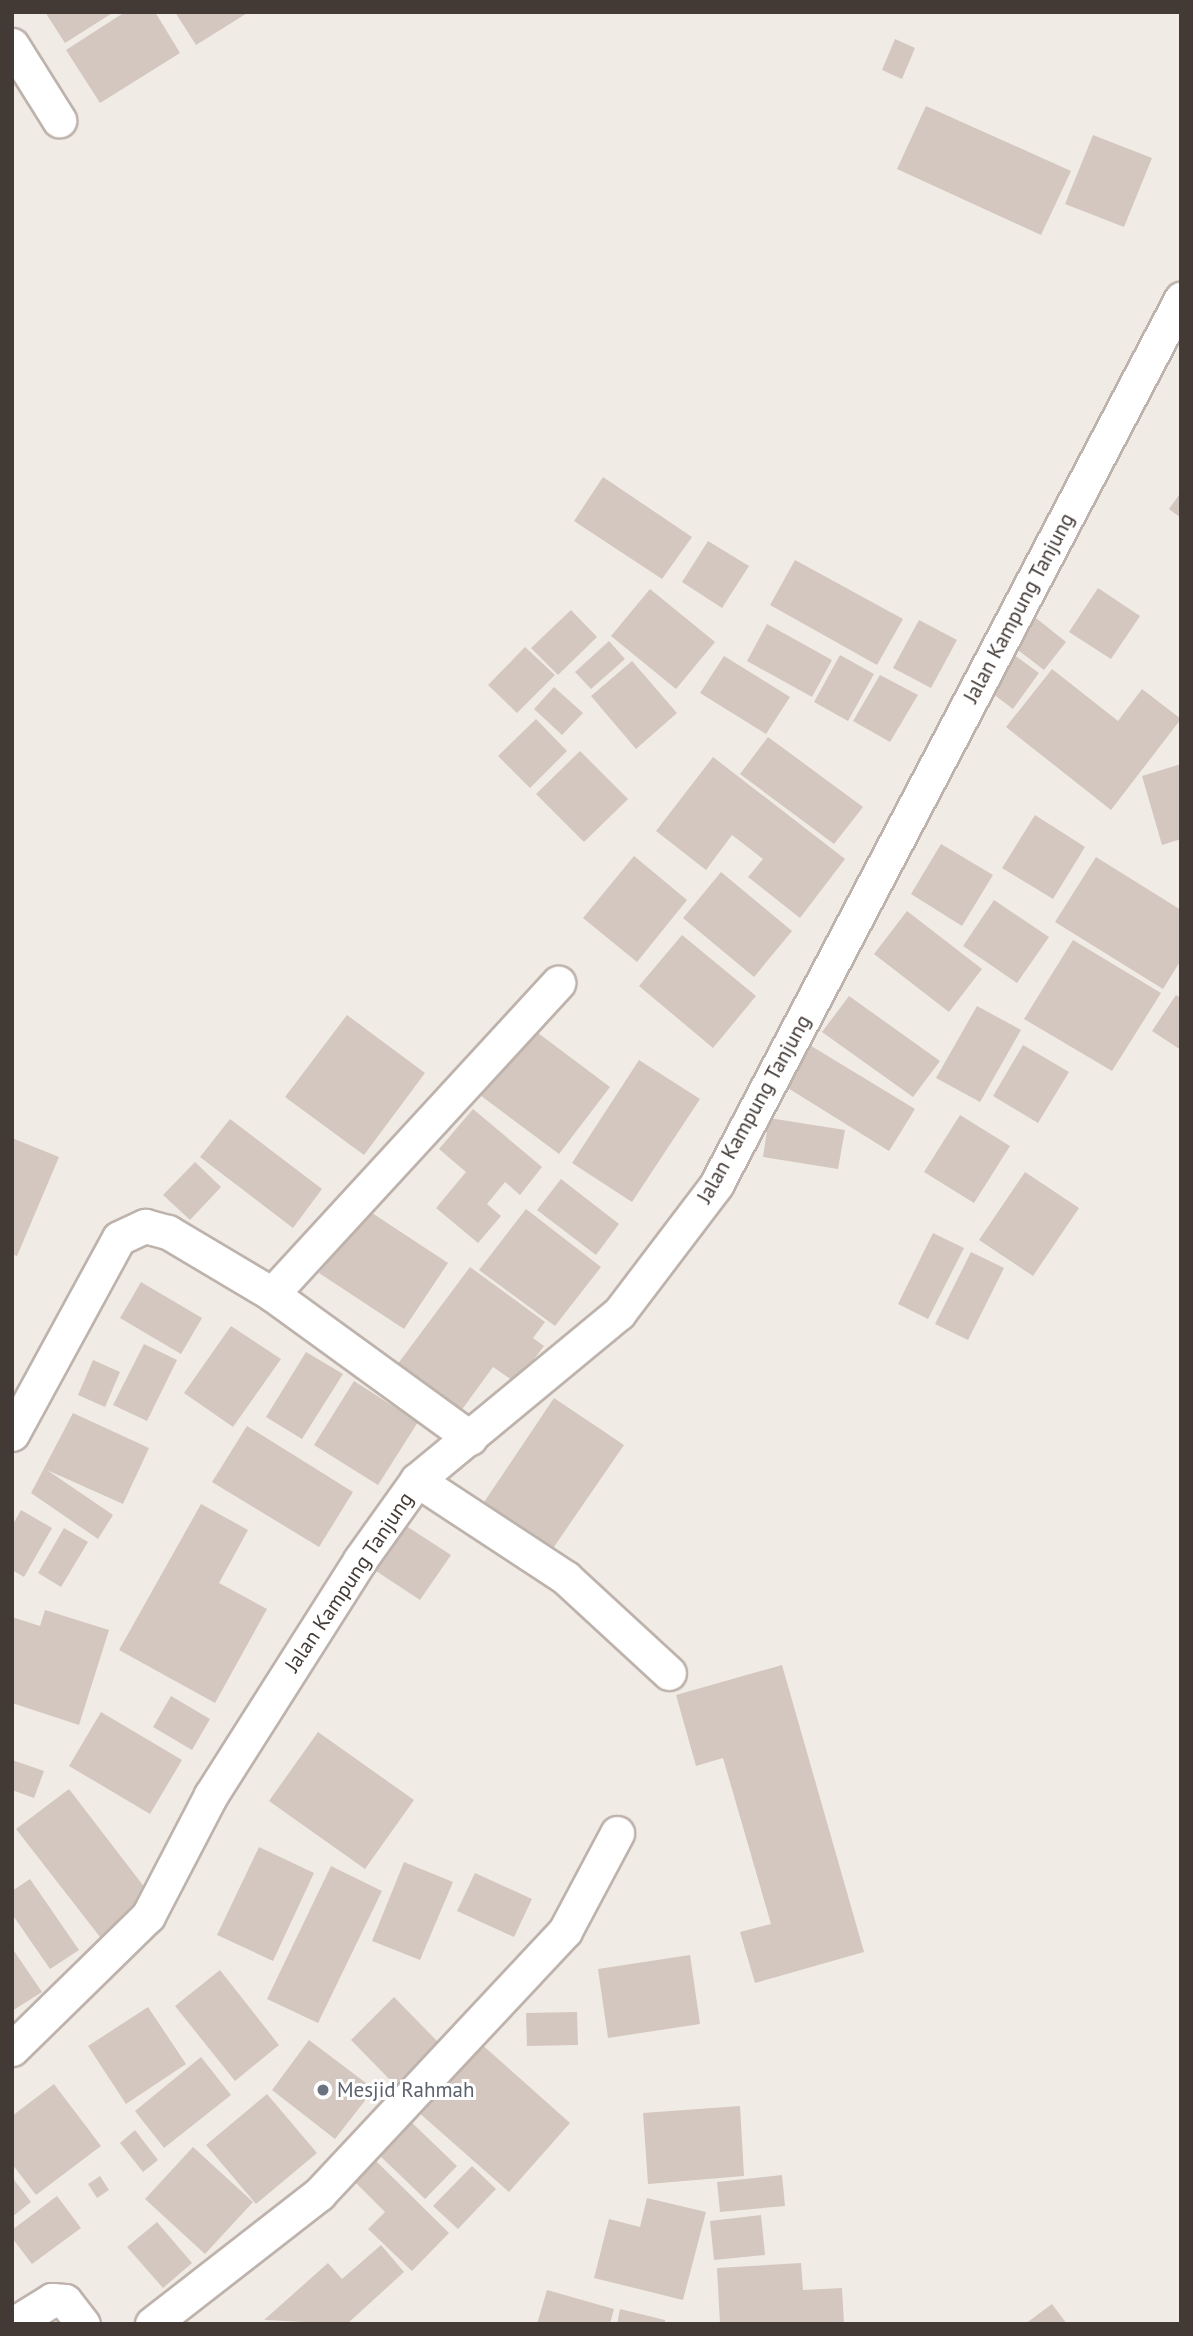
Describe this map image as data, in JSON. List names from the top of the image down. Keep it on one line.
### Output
{"streets":{"street":["Jalan Kampung Tanjung"]},"places":["Mesjid Rahmah"]}
